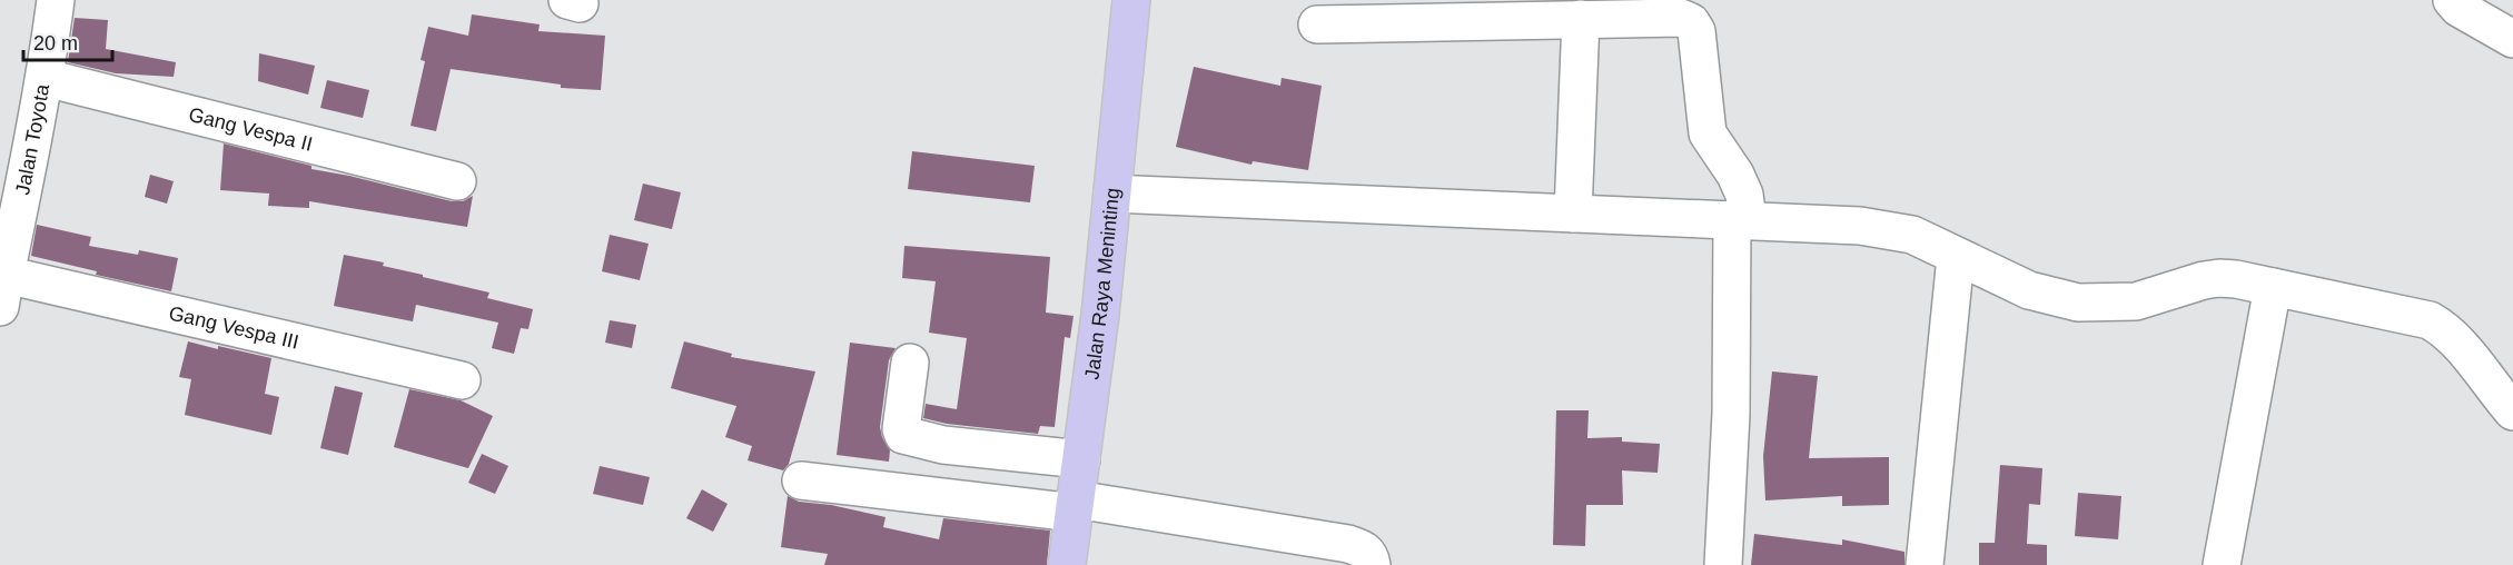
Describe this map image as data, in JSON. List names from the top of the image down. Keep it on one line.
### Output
{"streets":{"highway":["Jalan Raya Meninting"],"street":["Gang Vespa II","Jalan Toyota","Gang Vespa III"]},"crossings":[["Gang Vespa II","Jalan Toyota"],["Jalan Toyota","Gang Vespa III"]],"scale_bar":"20 m"}
